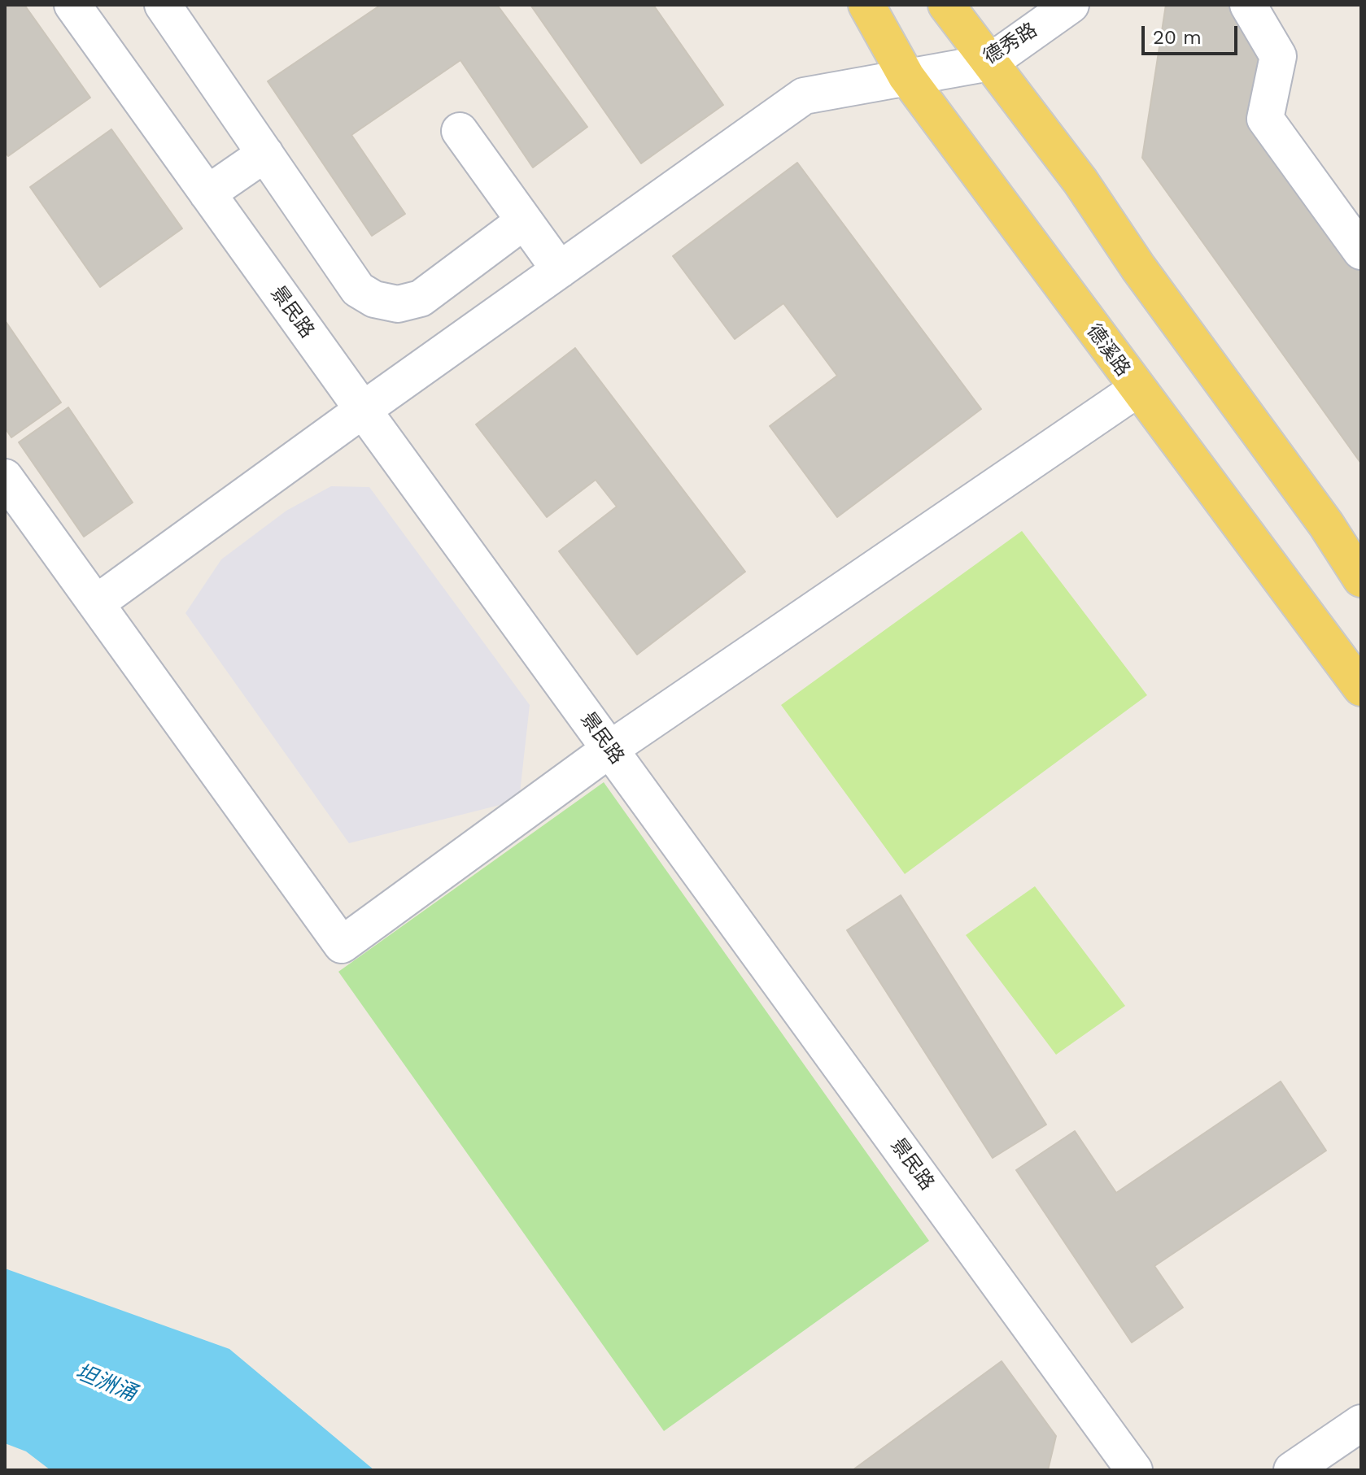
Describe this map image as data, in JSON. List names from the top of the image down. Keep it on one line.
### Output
{"streets":{"main road":["德溪路"],"street":["德秀路","景民路"]},"crossings":[["德秀路","景民路"],["德秀路","德溪路"]],"water":["坦洲涌"],"scale_bar":"20 m"}
